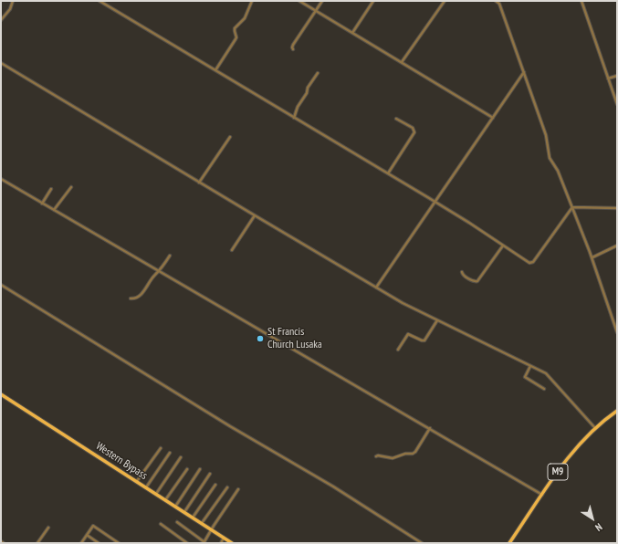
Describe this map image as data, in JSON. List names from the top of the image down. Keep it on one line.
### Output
{"streets":{"main road":["Western Bypass","M9"]},"places":["St Francis Church Lusaka"],"north":"bottom right"}
